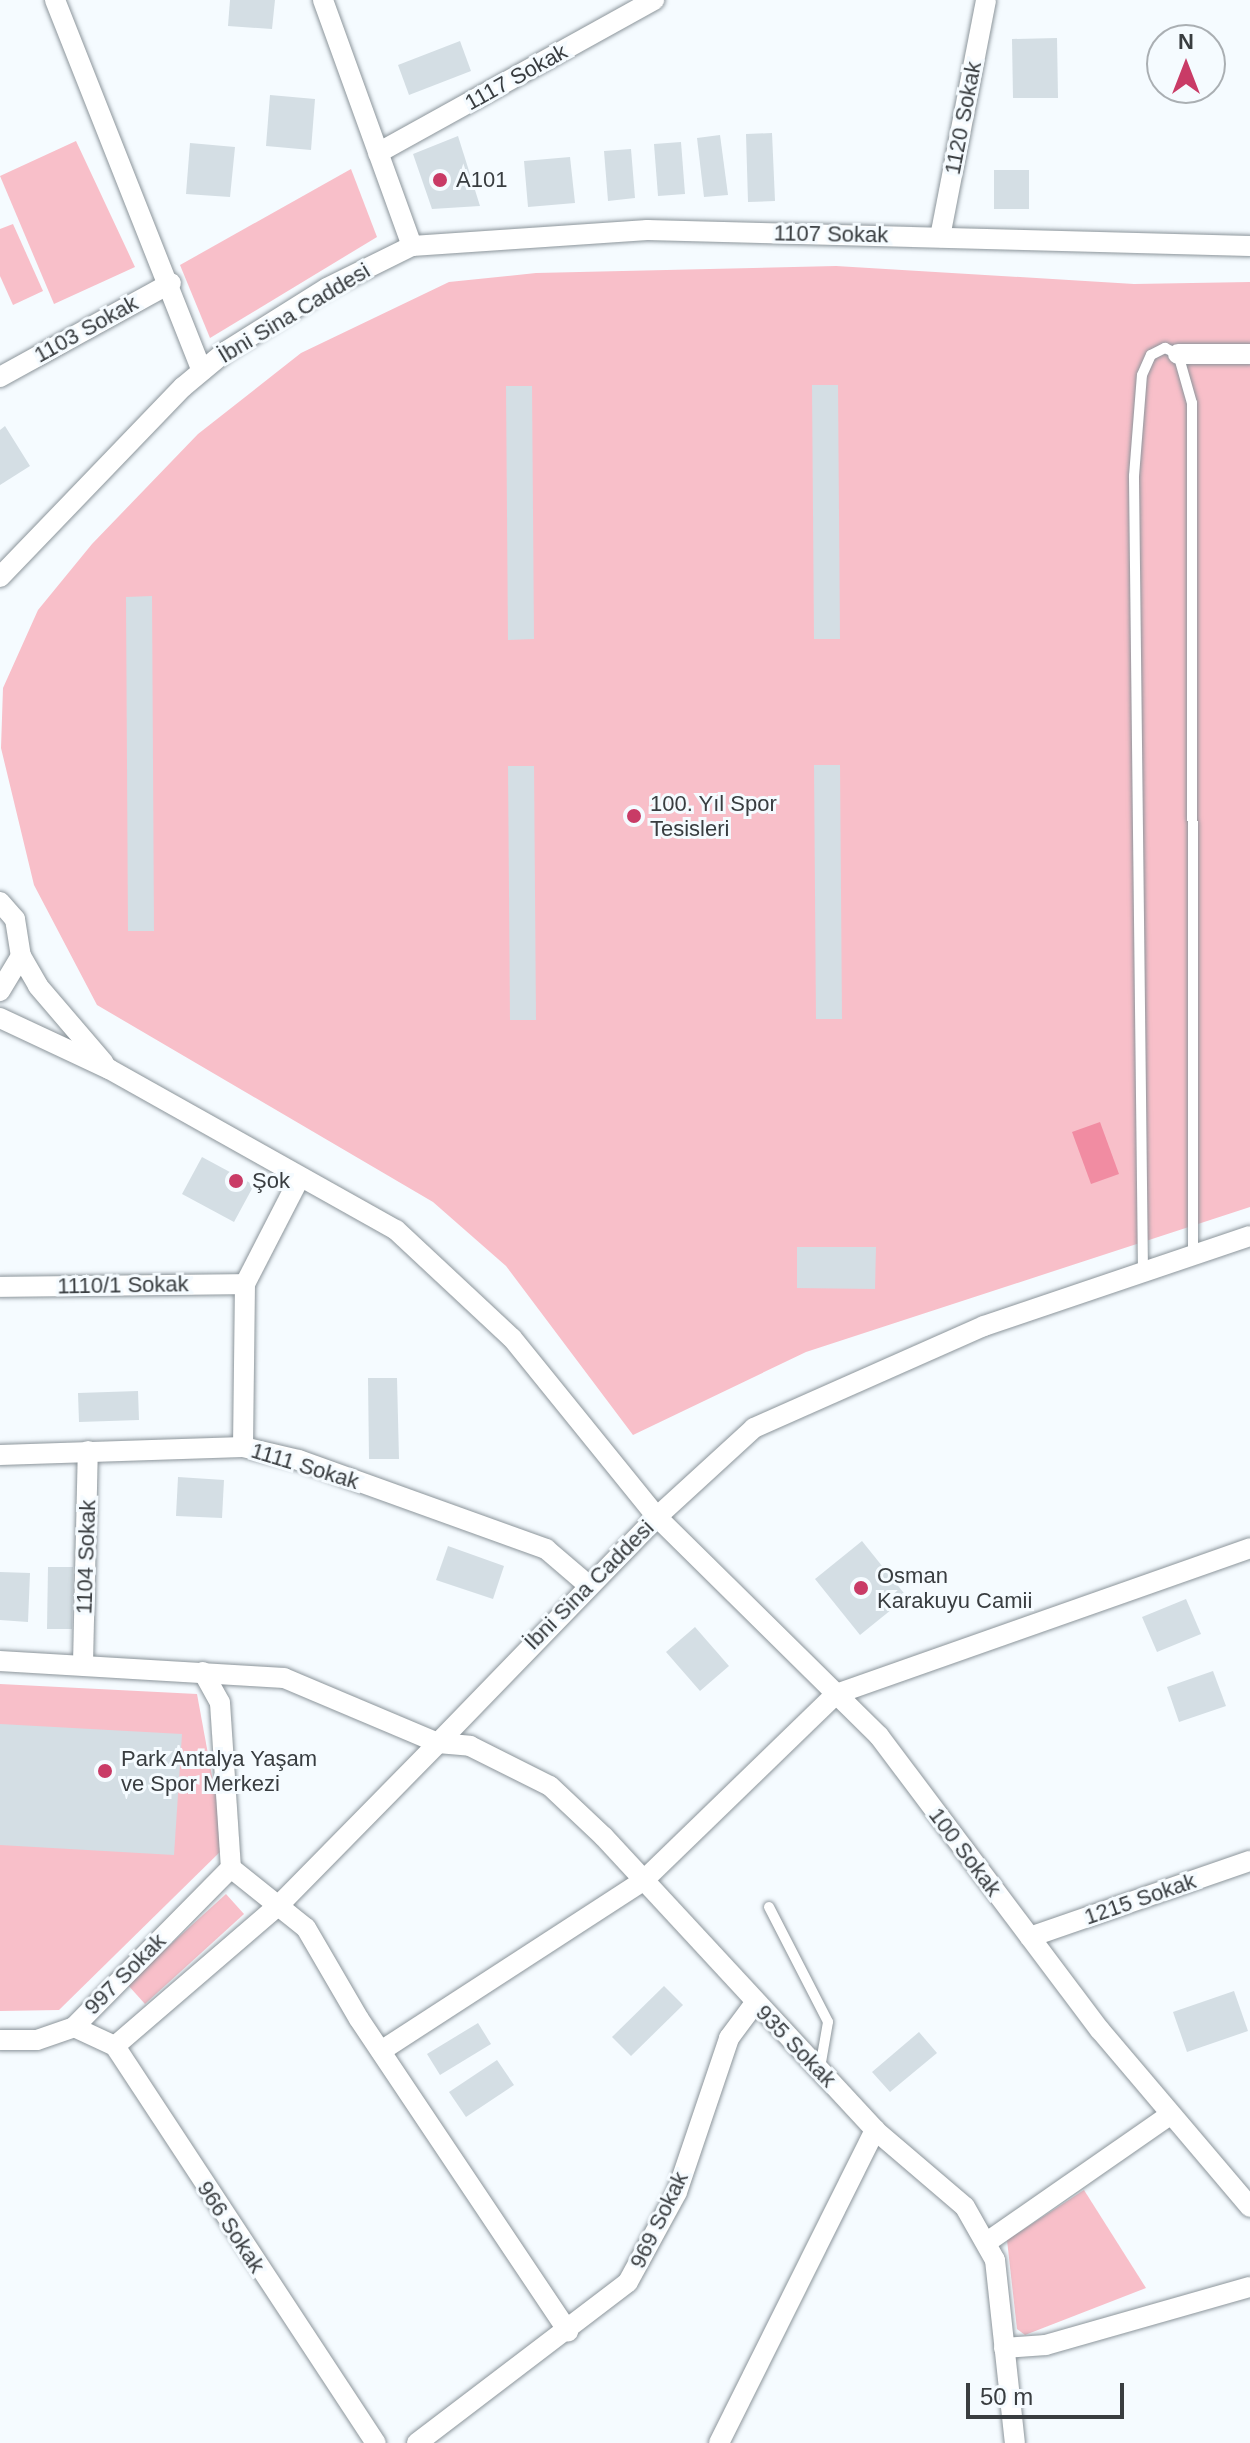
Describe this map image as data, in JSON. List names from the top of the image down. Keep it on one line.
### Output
{"streets":{"street":["1117 Sokak","1120 Sokak","1107 Sokak","İbni Sina Caddesi","1103 Sokak","1110/1 Sokak","1111 Sokak","1104 Sokak","100 Sokak","1215 Sokak","997 Sokak","935 Sokak","969 Sokak","966 Sokak"]},"crossings":[["1120 Sokak","1107 Sokak"],["1107 Sokak","İbni Sina Caddesi"],["İbni Sina Caddesi","1111 Sokak"],["İbni Sina Caddesi","100 Sokak"],["İbni Sina Caddesi","935 Sokak"],["1111 Sokak","1104 Sokak"],["100 Sokak","1215 Sokak"],["935 Sokak","969 Sokak"]],"places":["A101","100. Yıl Spor Tesisleri","Şok","Osman Karakuyu Camii","Park Antalya Yaşam ve Spor Merkezi"],"scale_bar":"50 m","north":"top"}
